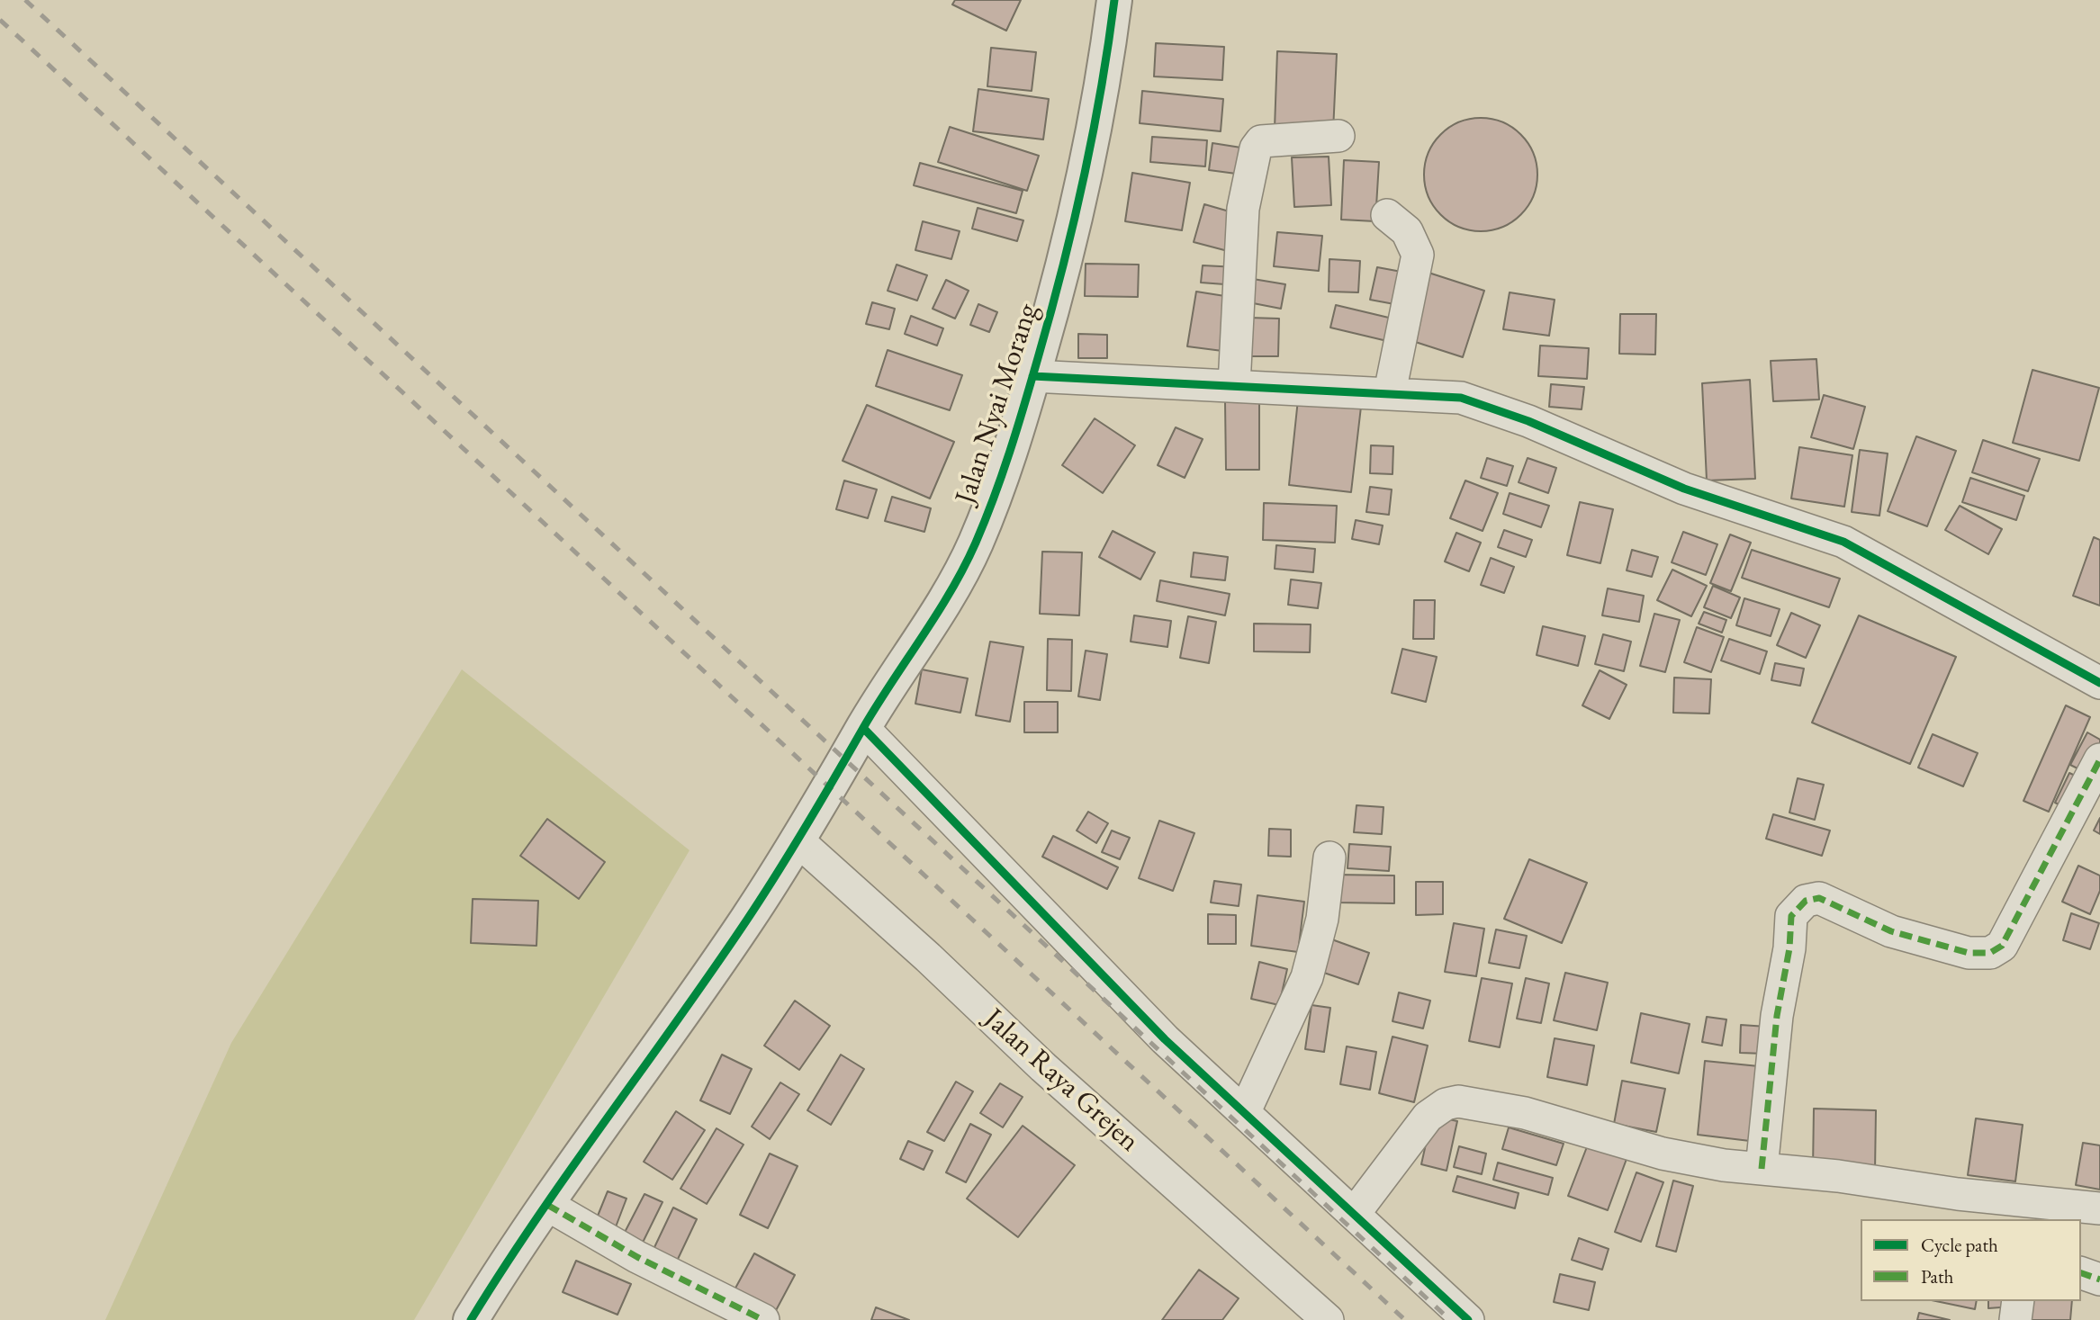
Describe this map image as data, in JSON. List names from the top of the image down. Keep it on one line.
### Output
{"streets":{"street":["Jalan Nyai Morang","Jalan Raya Grejen"]},"crossings":[["Jalan Nyai Morang","Jalan Raya Grejen"]],"legend":["Cycle path","Path"]}
